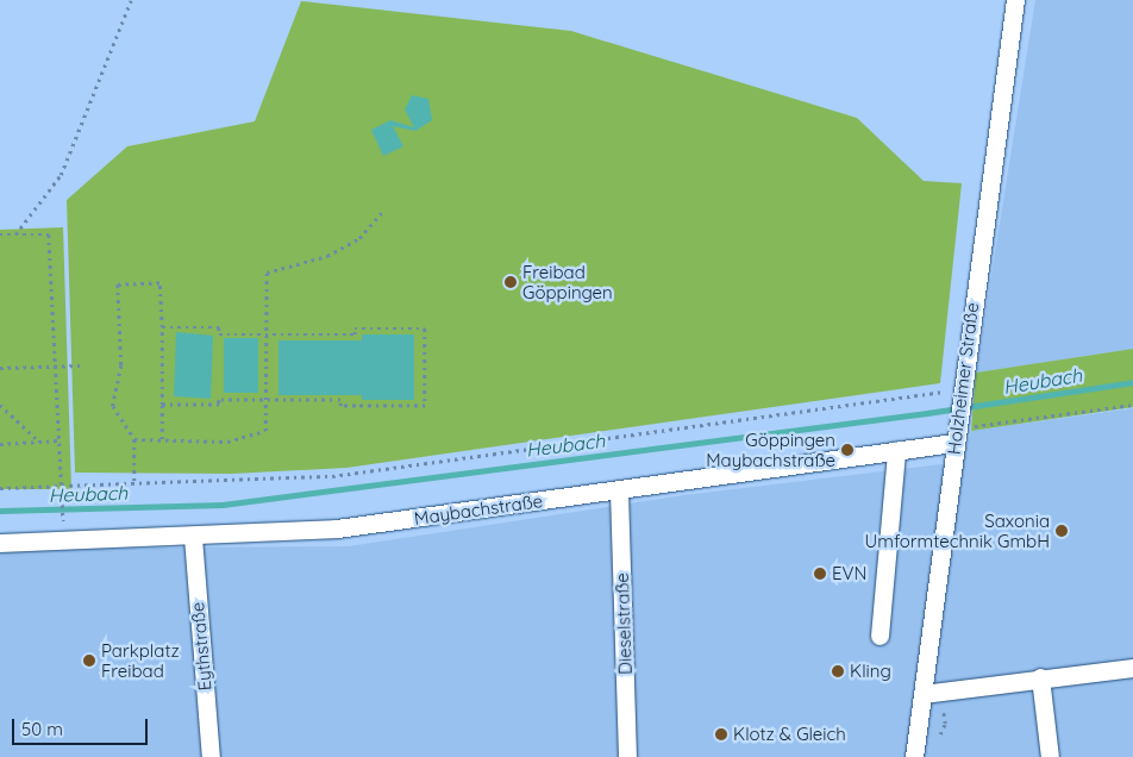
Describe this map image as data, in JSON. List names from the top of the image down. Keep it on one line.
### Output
{"streets":{"street":["Holzheimer Straße","Maybachstraße","Dieselstraße","Eythstraße"]},"crossings":[["Holzheimer Straße","Maybachstraße"],["Maybachstraße","Dieselstraße"],["Maybachstraße","Eythstraße"]],"water":["Heubach"],"places":["Freibad Göppingen","Göppingen Maybachstraße","Saxonia Umformtechnik GmbH","EVN","Parkplatz Freibad","Kling","Klotz & Gleich"],"scale_bar":"50 m"}
